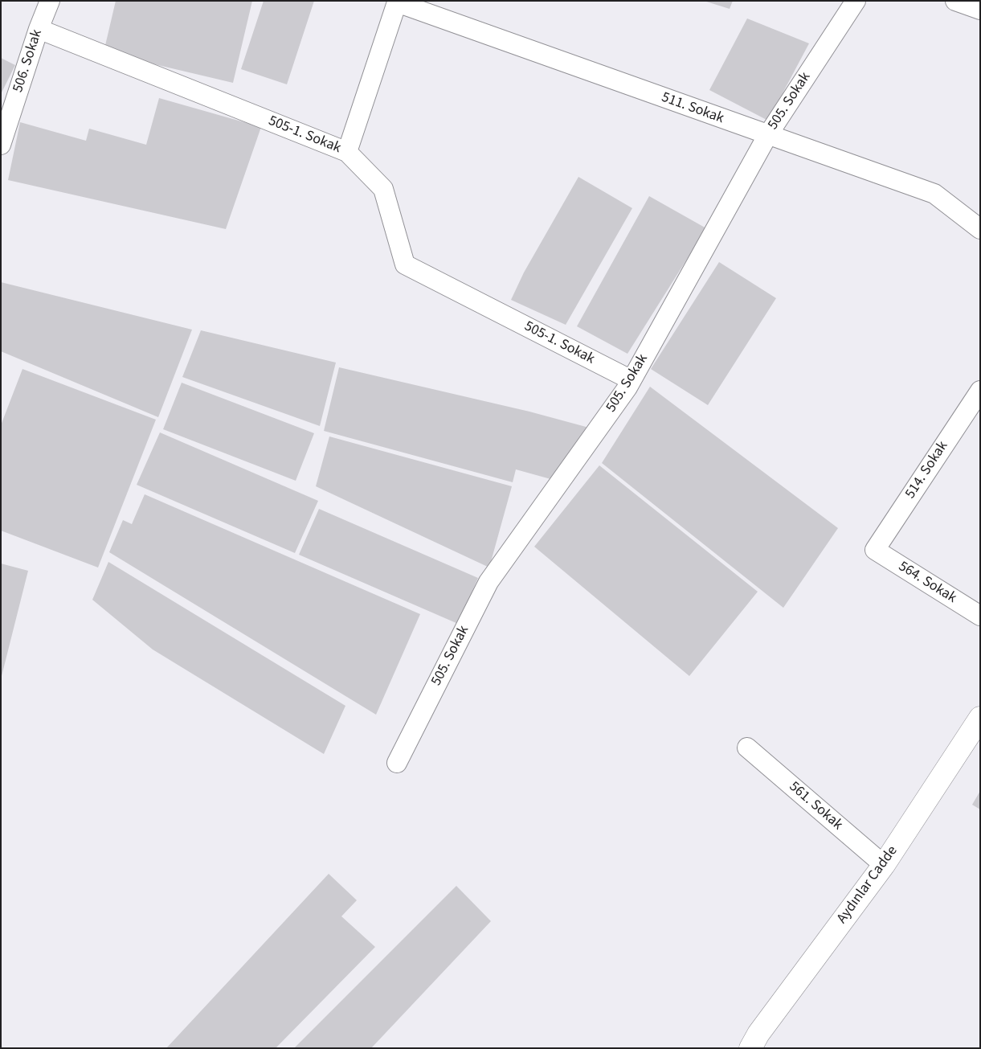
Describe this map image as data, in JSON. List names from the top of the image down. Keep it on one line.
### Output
{"streets":{"street":["506. Sokak","505. Sokak","511. Sokak","505-1. Sokak","514. Sokak","564. Sokak","561. Sokak","Aydınlar Cadde"]},"crossings":[["506. Sokak","505-1. Sokak"],["505. Sokak","511. Sokak"],["505. Sokak","505-1. Sokak"],["511. Sokak","505-1. Sokak"],["514. Sokak","564. Sokak"],["561. Sokak","Aydınlar Cadde"]]}
